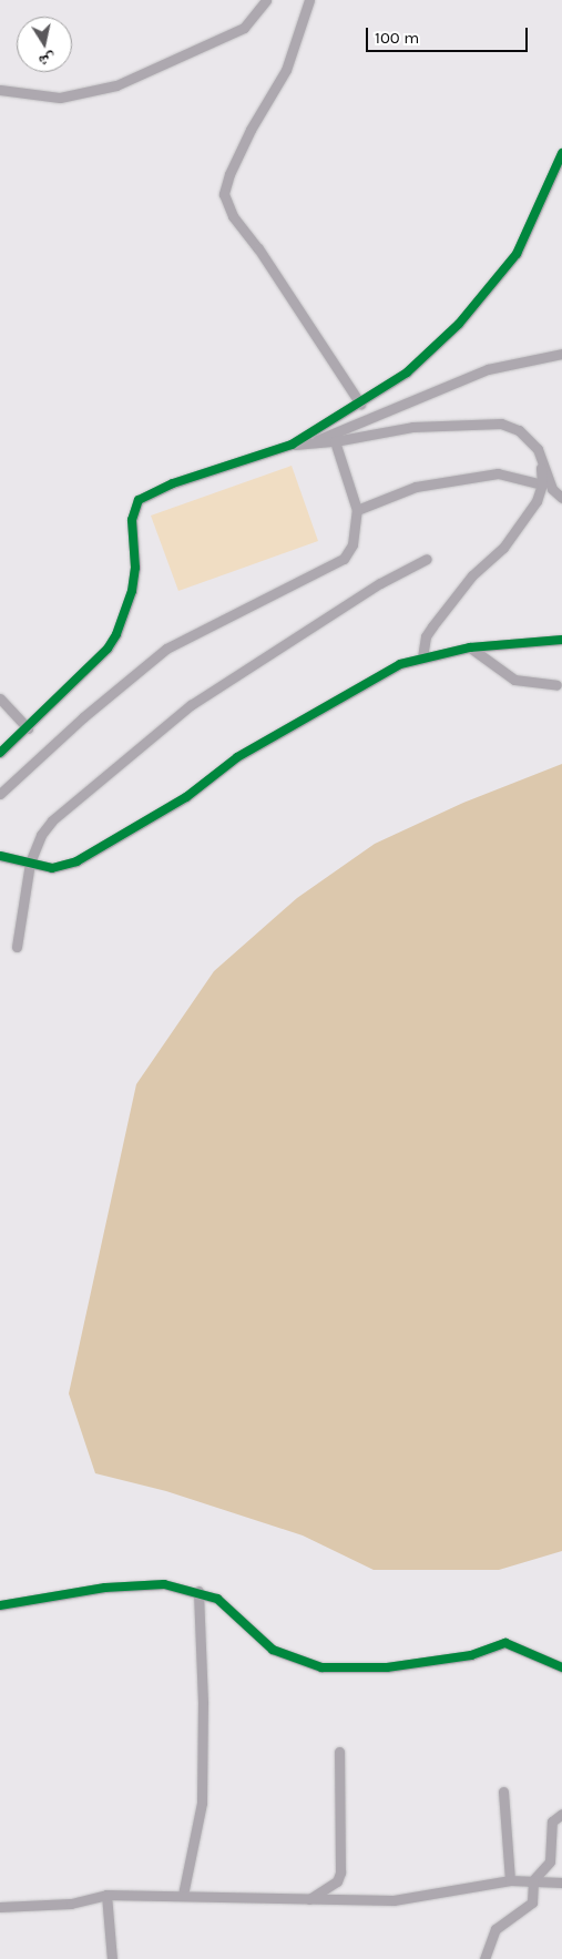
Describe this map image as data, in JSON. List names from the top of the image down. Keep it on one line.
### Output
{"scale_bar":"100 m","north":"bottom"}
